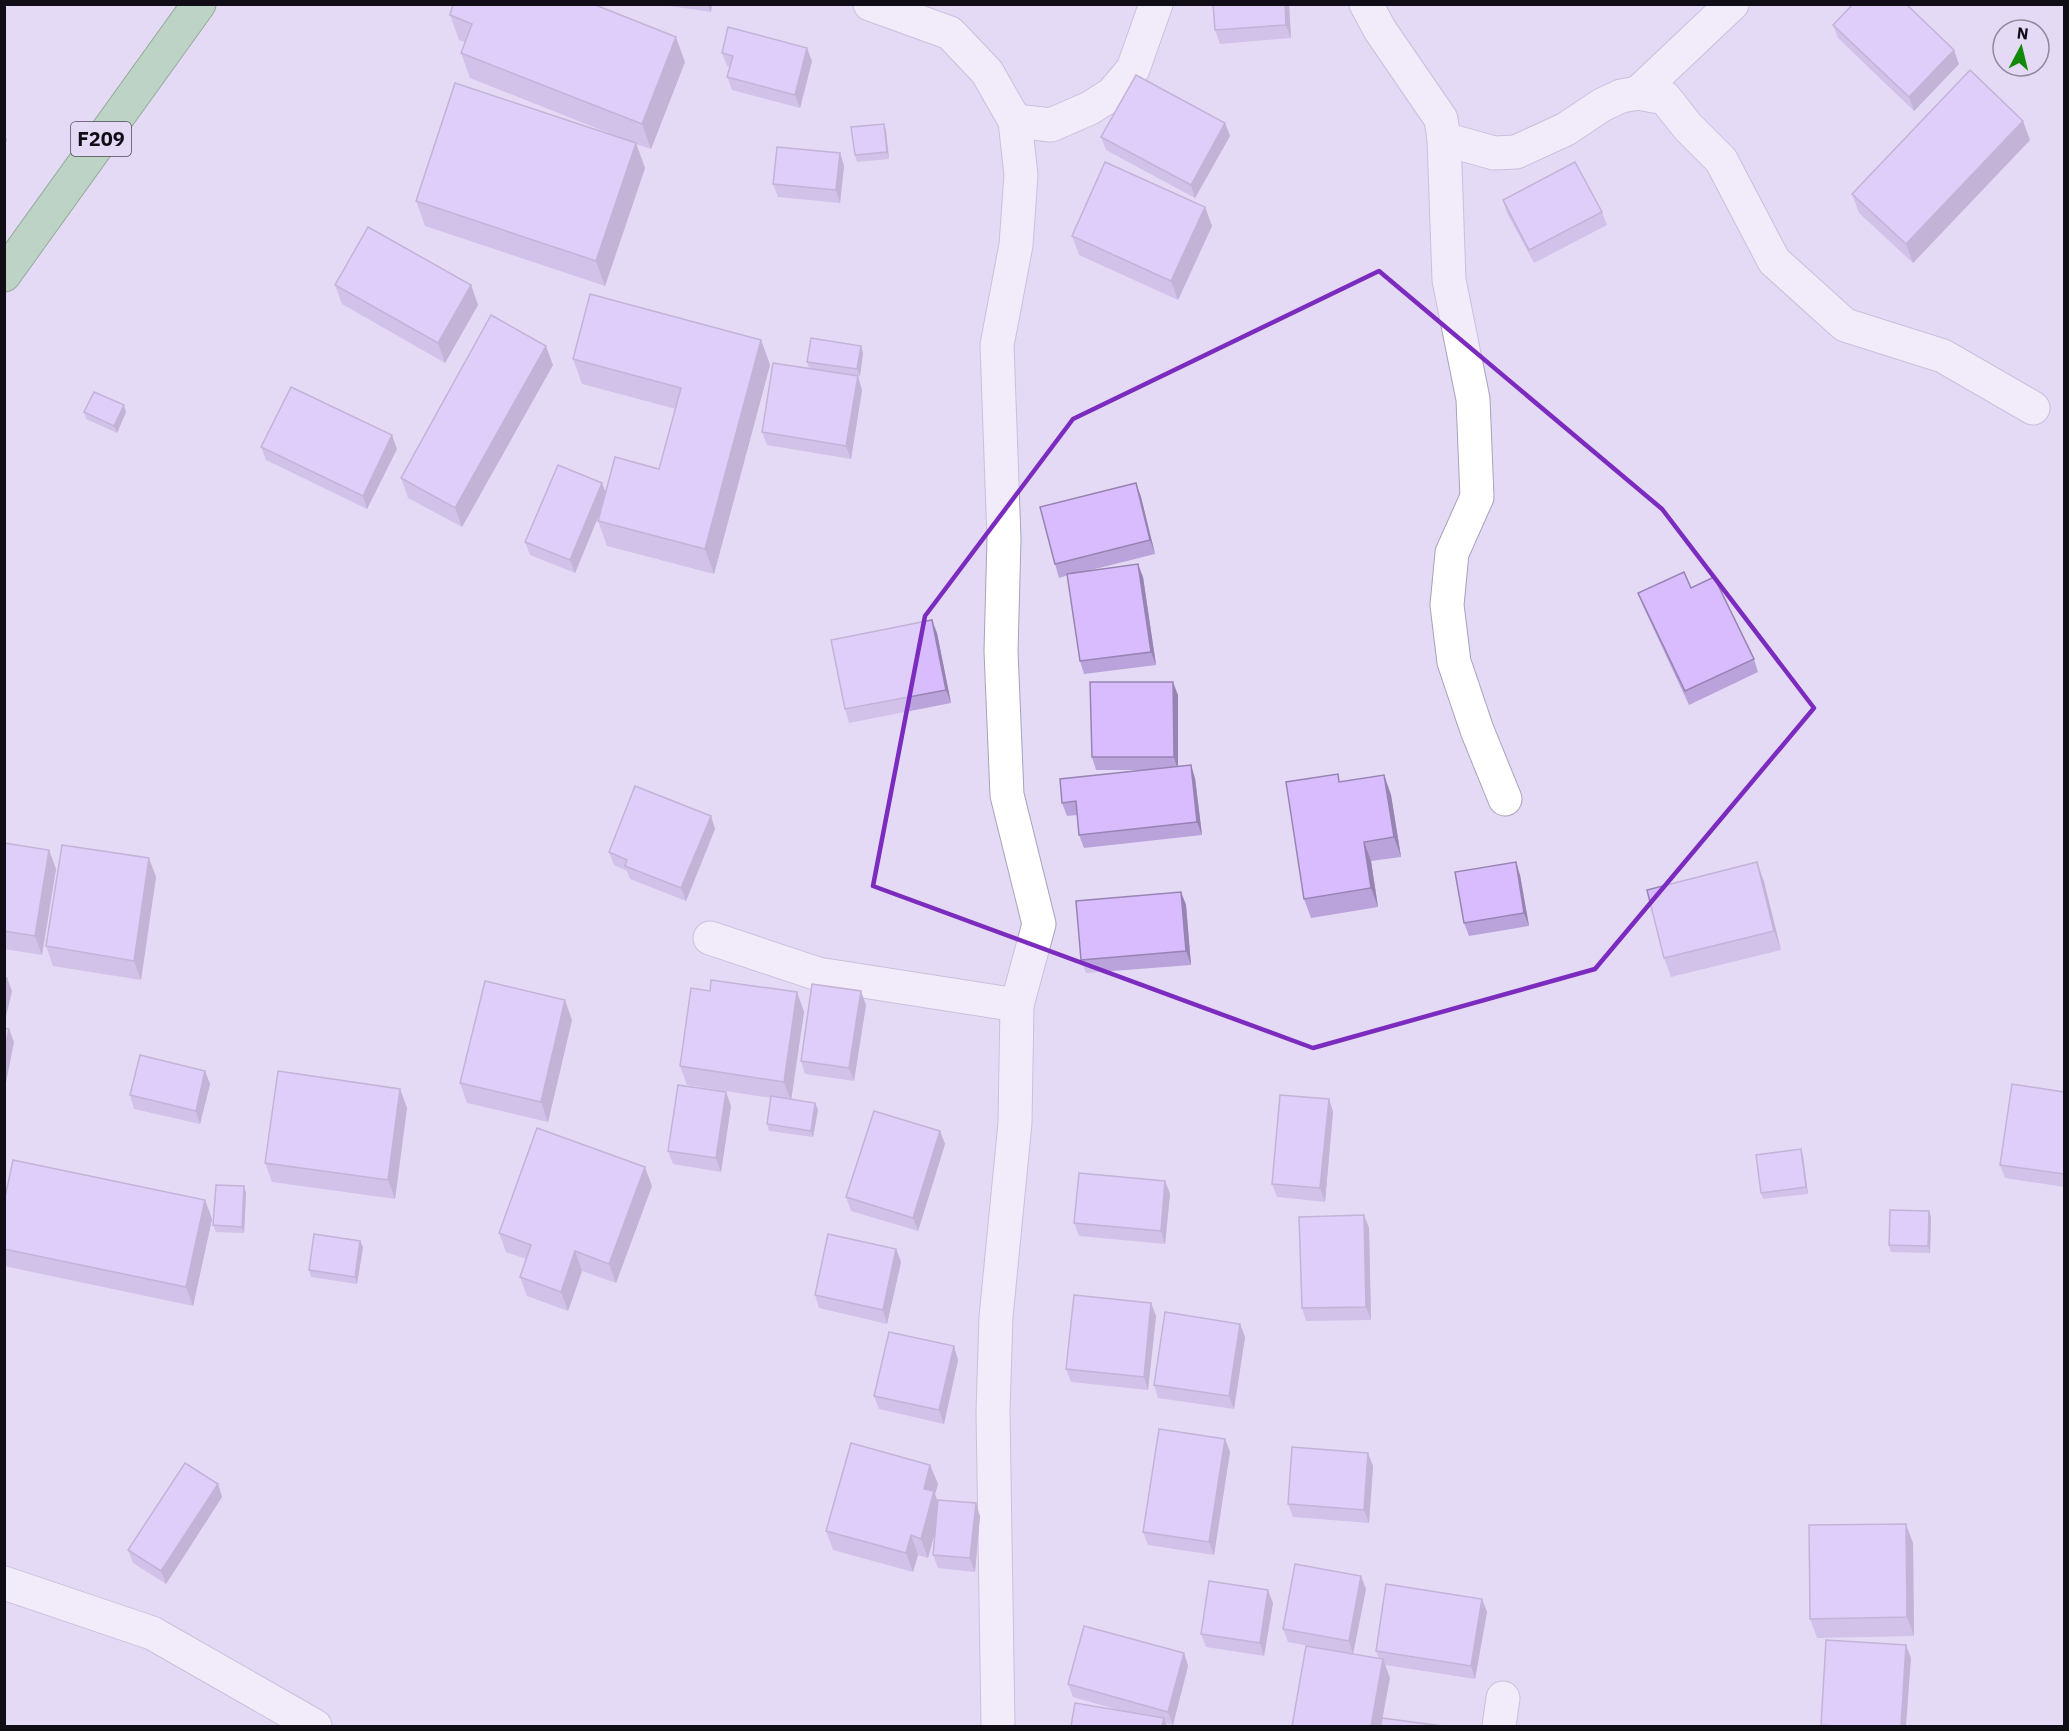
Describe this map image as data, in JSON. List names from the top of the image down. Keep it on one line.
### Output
{"streets":{"main road":["F209"]},"north":"top"}
